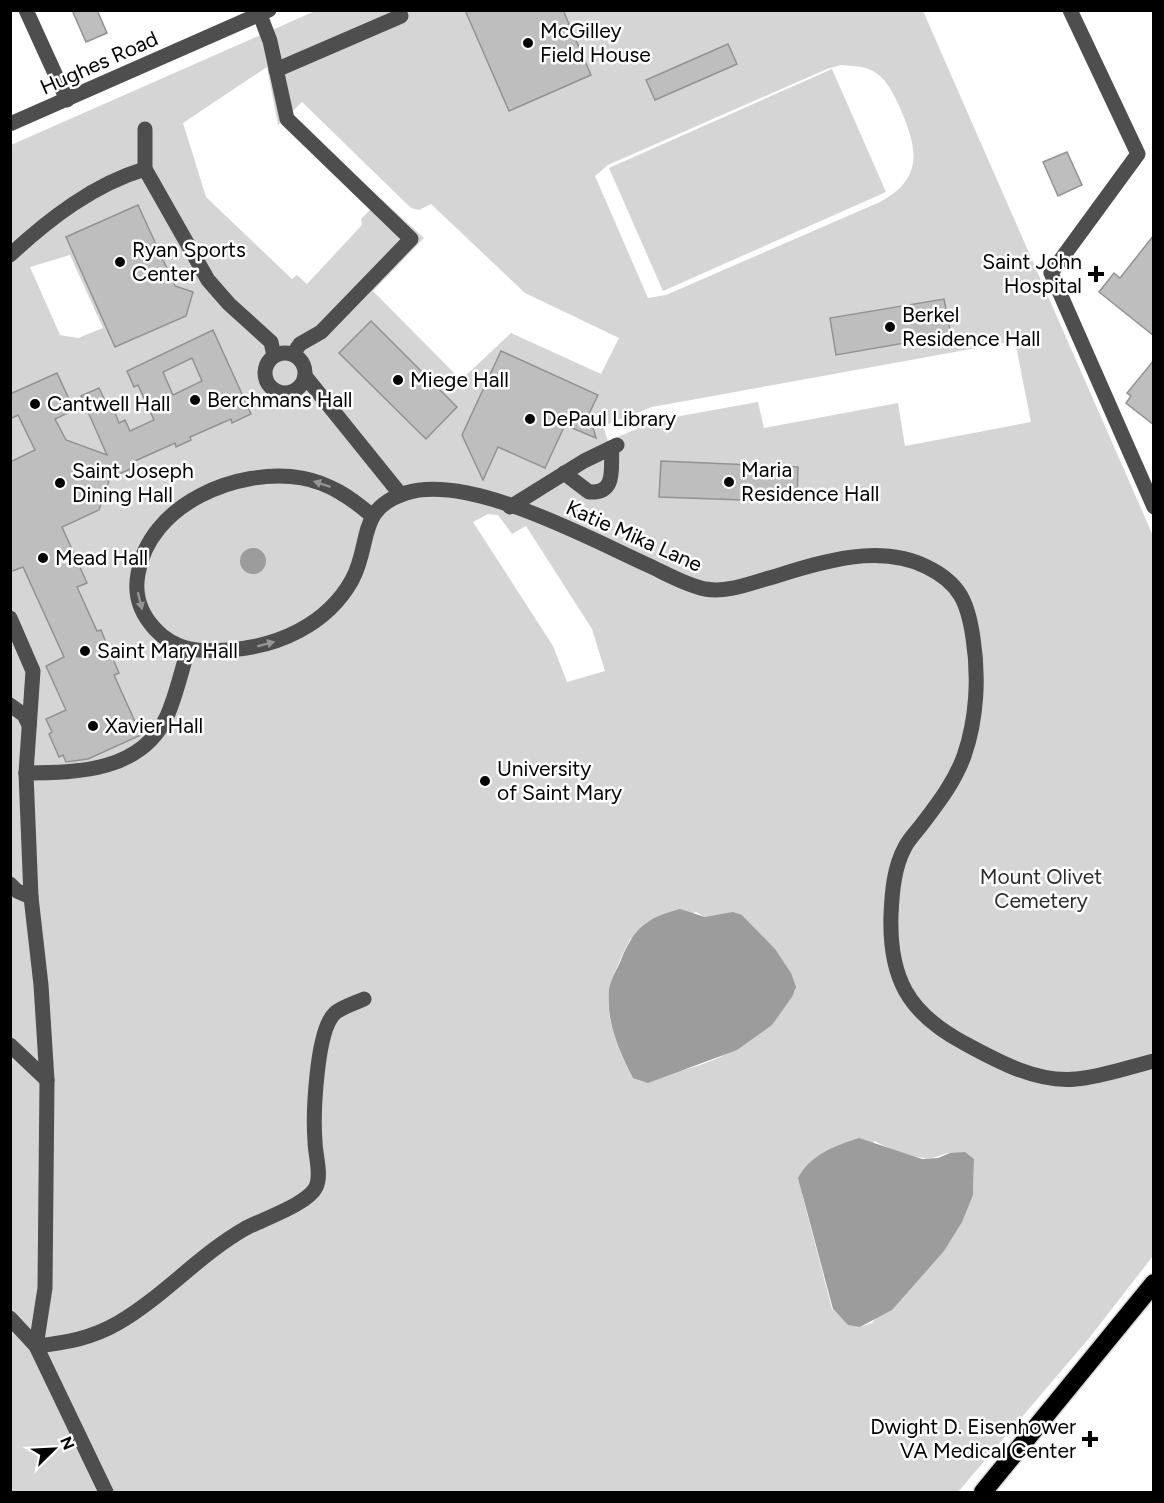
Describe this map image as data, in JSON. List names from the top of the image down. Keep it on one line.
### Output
{"streets":{"street":["Hughes Road","Katie Mika Lane"]},"parks":["Mount Olivet Cemetery"],"places":{"other":["McGilley Field House","Ryan Sports Center","Berkel Residence Hall","Miege Hall","Berchmans Hall","Cantwell Hall","DePaul Library","Maria Residence Hall","Saint Joseph Dining Hall","Mead Hall","Saint Mary Hall","Xavier Hall","University of Saint Mary"],"health":["Saint John Hospital","Dwight D. Eisenhower VA Medical Center"]},"north":"top right"}
